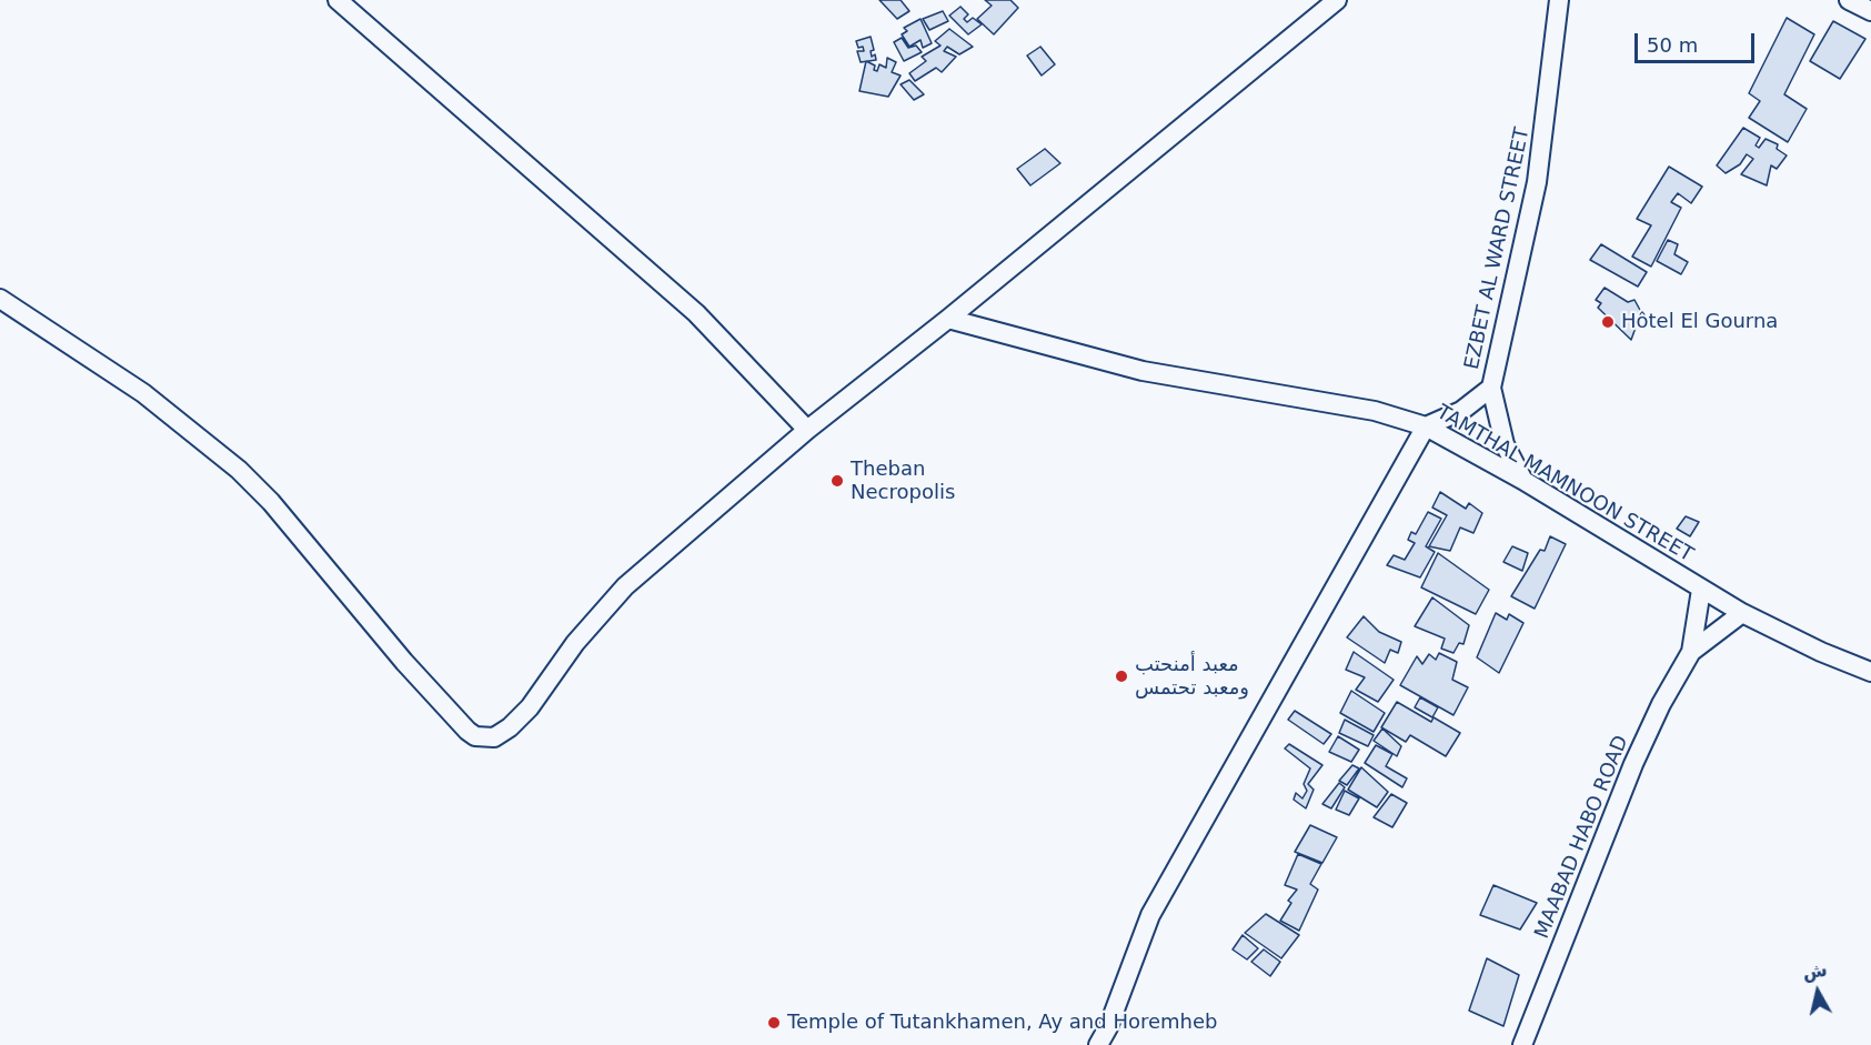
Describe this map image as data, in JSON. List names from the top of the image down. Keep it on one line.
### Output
{"streets":{"street":["EZBET AL WARD STREET","TAMTHAL MAMNOON STREET","MAABAD HABO ROAD"]},"crossings":[["EZBET AL WARD STREET","TAMTHAL MAMNOON STREET"],["TAMTHAL MAMNOON STREET","MAABAD HABO ROAD"]],"places":["Hôtel El Gourna","Theban Necropolis","معبد أمنحتب ومعبد تحتمس","Temple of Tutankhamen, Ay and Horemheb"],"scale_bar":"50 m","north":"top"}
